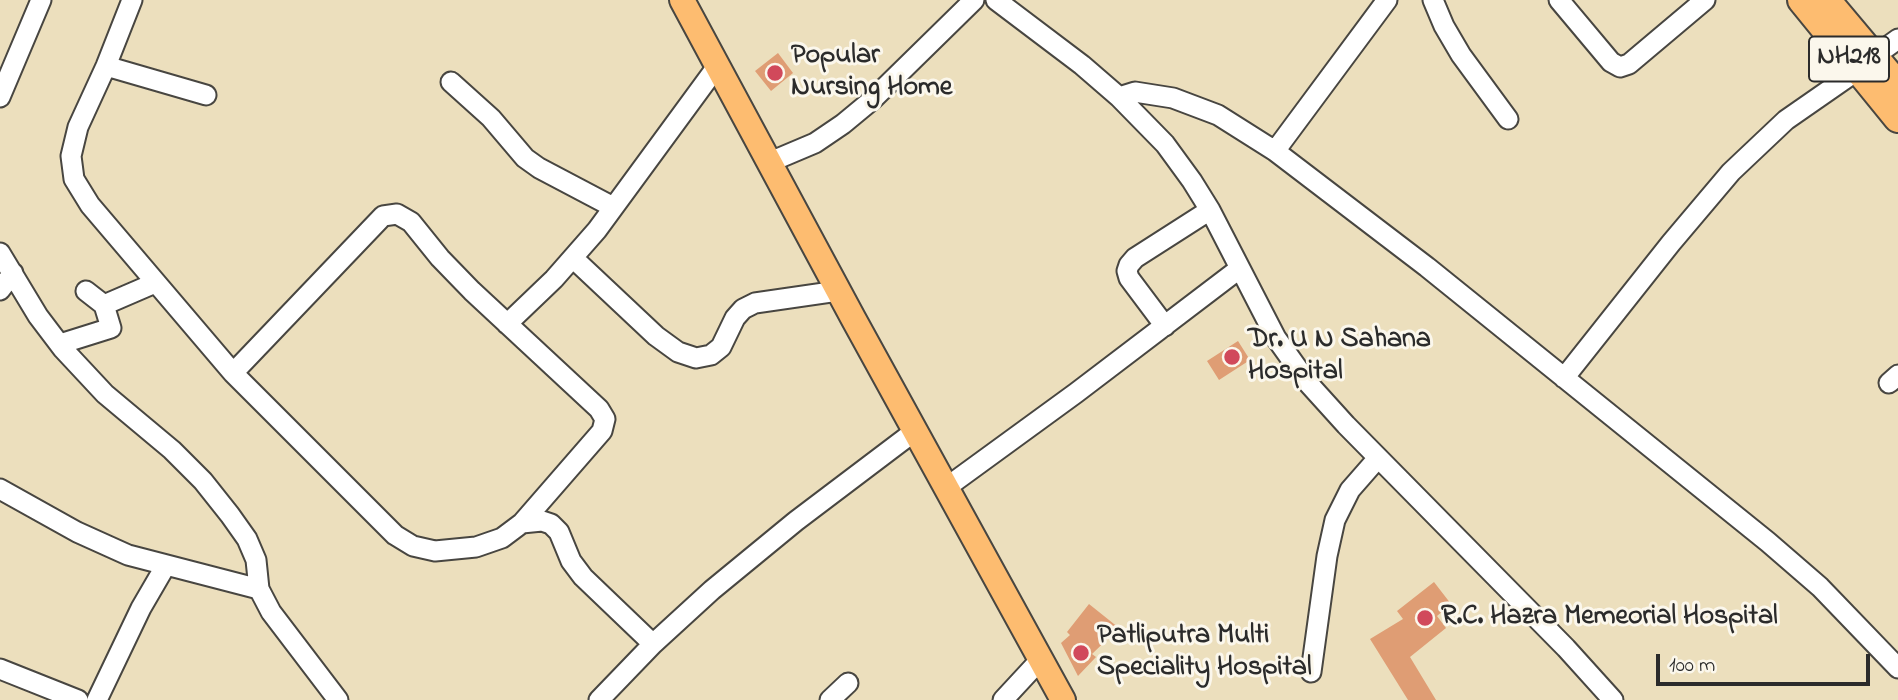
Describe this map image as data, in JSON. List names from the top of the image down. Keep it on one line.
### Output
{"streets":{"highway":["NH218"]},"places":["Popular Nursing Home","Dr. U N Sahana Hospital","R.C. Hazra Memeorial Hospital","Patliputra Multi Speciality Hospital"],"scale_bar":"100 m"}
